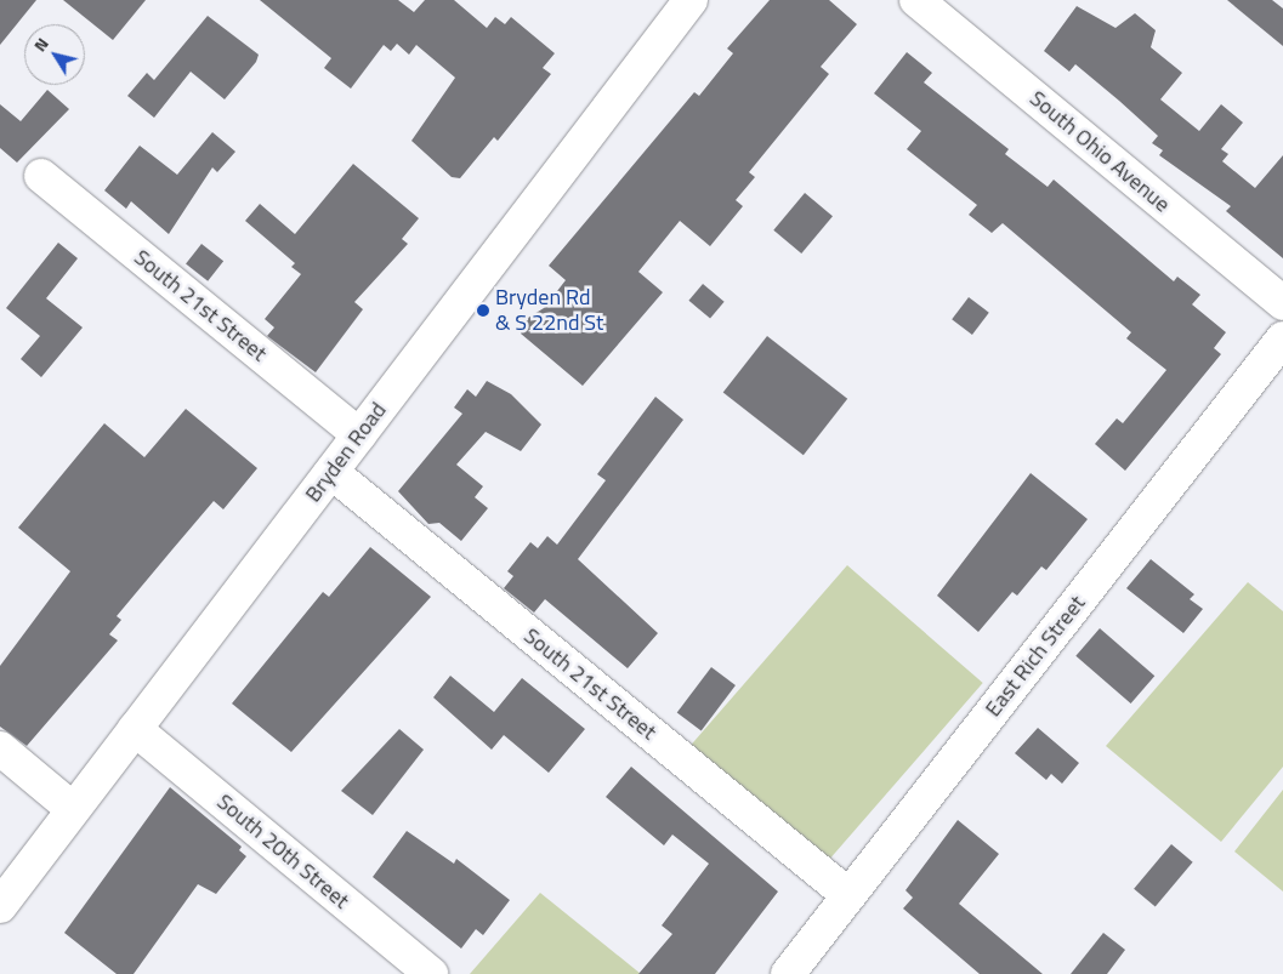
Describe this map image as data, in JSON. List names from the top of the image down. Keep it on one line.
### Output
{"streets":{"street":["South Ohio Avenue","South 21st Street","Bryden Road","East Rich Street","South 20th Street"]},"crossings":[["South 21st Street","Bryden Road"],["South 21st Street","East Rich Street"],["Bryden Road","South 20th Street"]],"places":["Bryden Rd & S 22nd St"],"north":"top left"}
